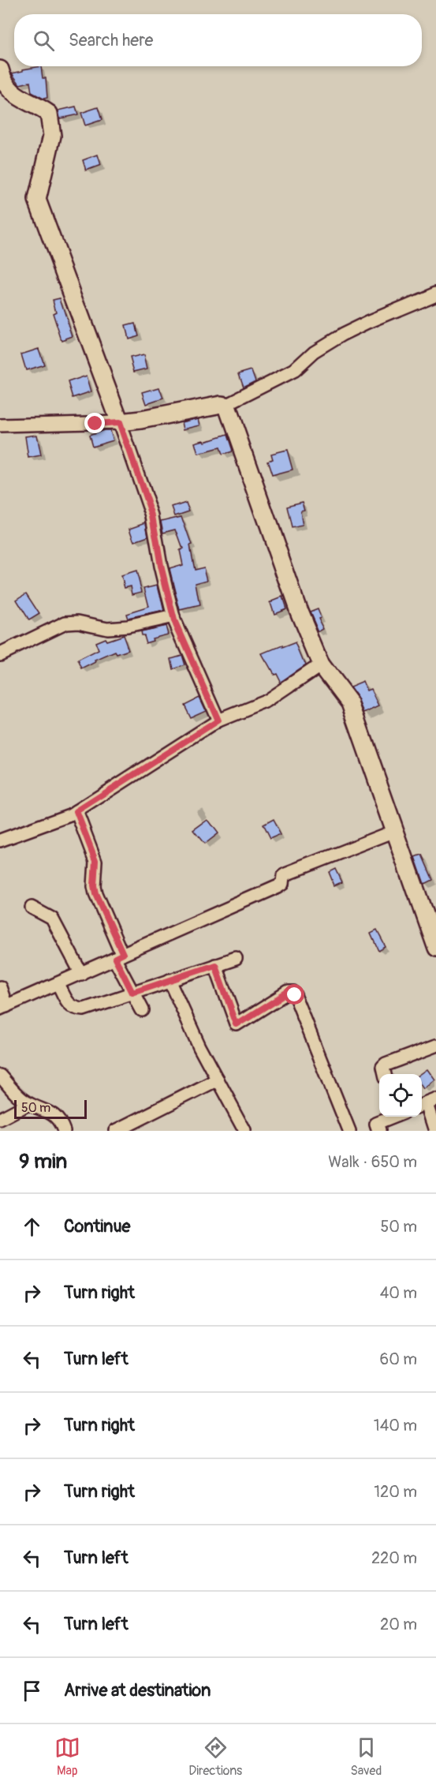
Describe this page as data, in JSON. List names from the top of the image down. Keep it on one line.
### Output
{"scale_bar":"50 m","page":{"search":"Search here","scale":"50 m","heading":["9 min","Walk · 650 m"],"list":[["Continue","50 m"],["Turn right","40 m"],["Turn left","60 m"],["Turn right","140 m"],["Turn right","120 m"],["Turn left","220 m"],["Turn left","20 m"],"Arrive at destination"],"nav":["Map","Directions","Saved"]}}
